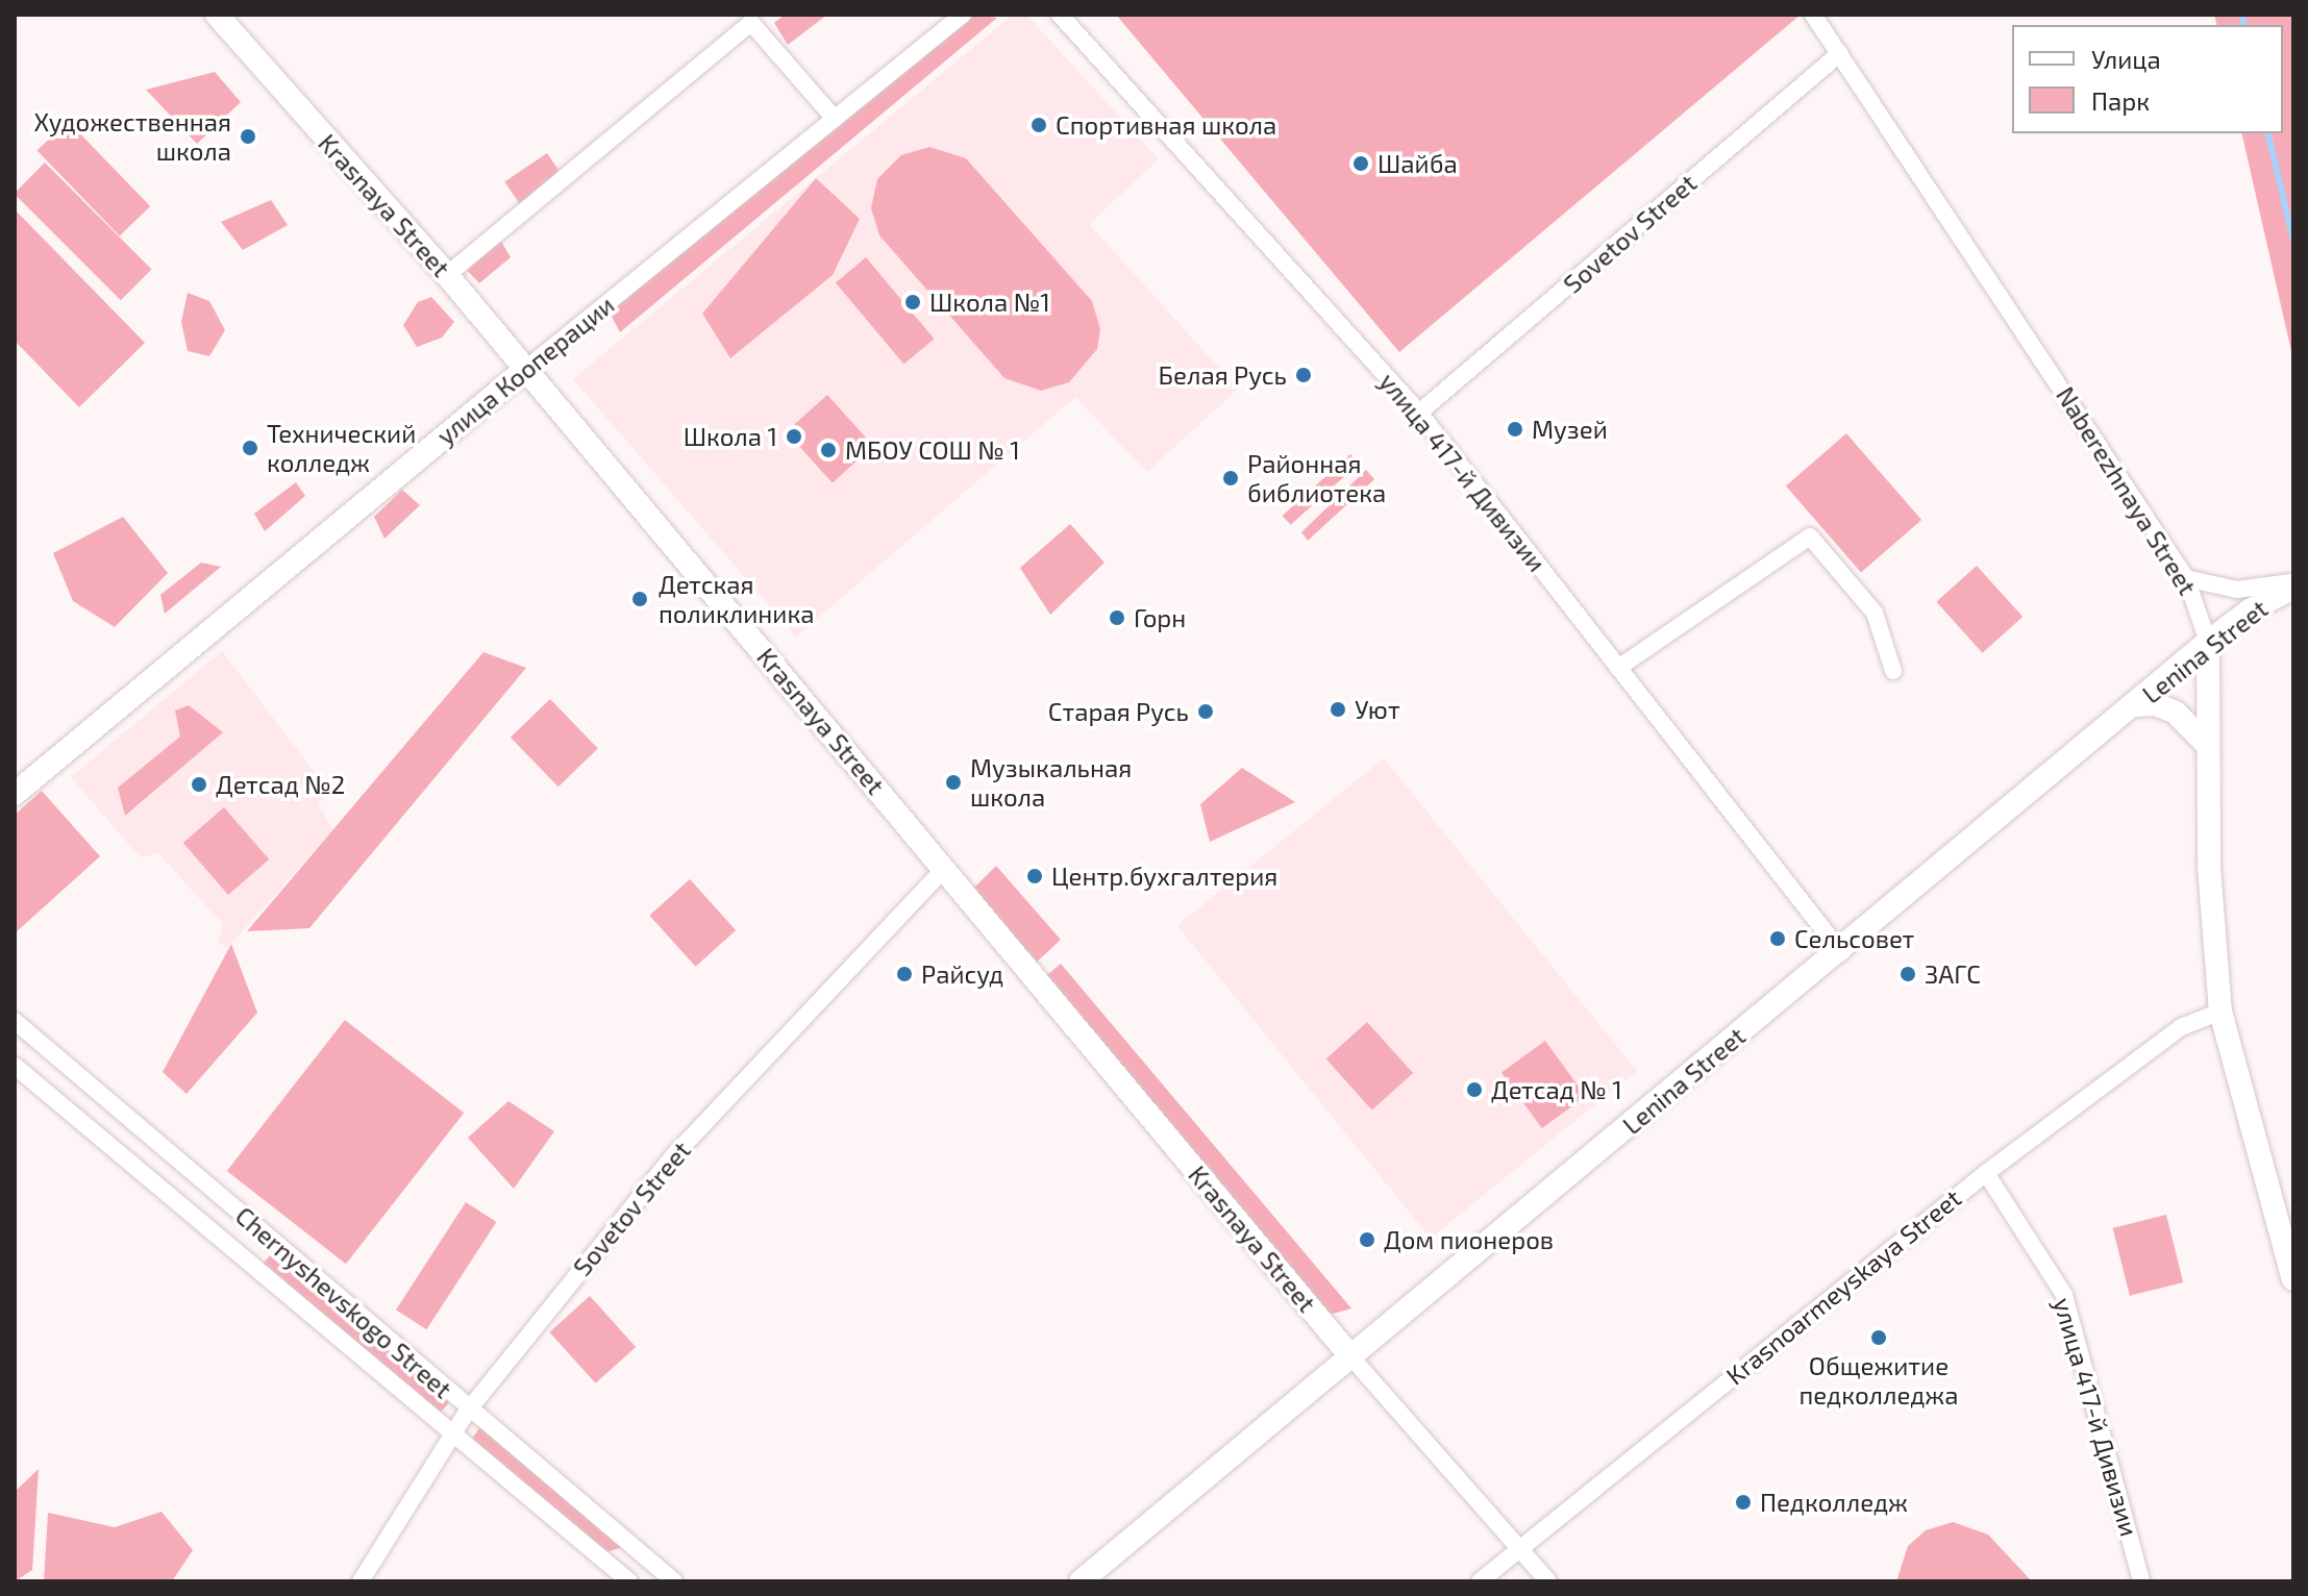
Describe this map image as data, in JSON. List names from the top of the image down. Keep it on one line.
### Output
{"streets":{"street":["Krasnaya Street","Sovetov Street","улица Кооперации","улица 417-й Дивизии","Naberezhnaya Street","Lenina Street","Krasnoarmeyskaya Street","Chernyshevskogo Street"]},"crossings":[["Krasnaya Street","Sovetov Street"],["Krasnaya Street","улица Кооперации"],["Krasnaya Street","Lenina Street"],["Sovetov Street","улица 417-й Дивизии"],["Sovetov Street","Naberezhnaya Street"],["Sovetov Street","Chernyshevskogo Street"],["улица 417-й Дивизии","Lenina Street"],["улица 417-й Дивизии","Krasnoarmeyskaya Street"],["Naberezhnaya Street","Lenina Street"],["Naberezhnaya Street","Krasnoarmeyskaya Street"]],"places":["Спортивная школа","Художественная школа","Шайба","Школа №1","Белая Русь","Музей","Школа 1","Технический колледж","МБОУ СОШ № 1","Районная библиотека","Детская поликлиника","Горн","Уют","Старая Русь","Музыкальная школа","Детсад №2","Центр.бухгалтерия","Сельсовет","Райсуд","ЗАГС","Детсад № 1","Дом пионеров","Общежитие педколледжа","Педколледж"],"legend":["Улица","Парк"]}
